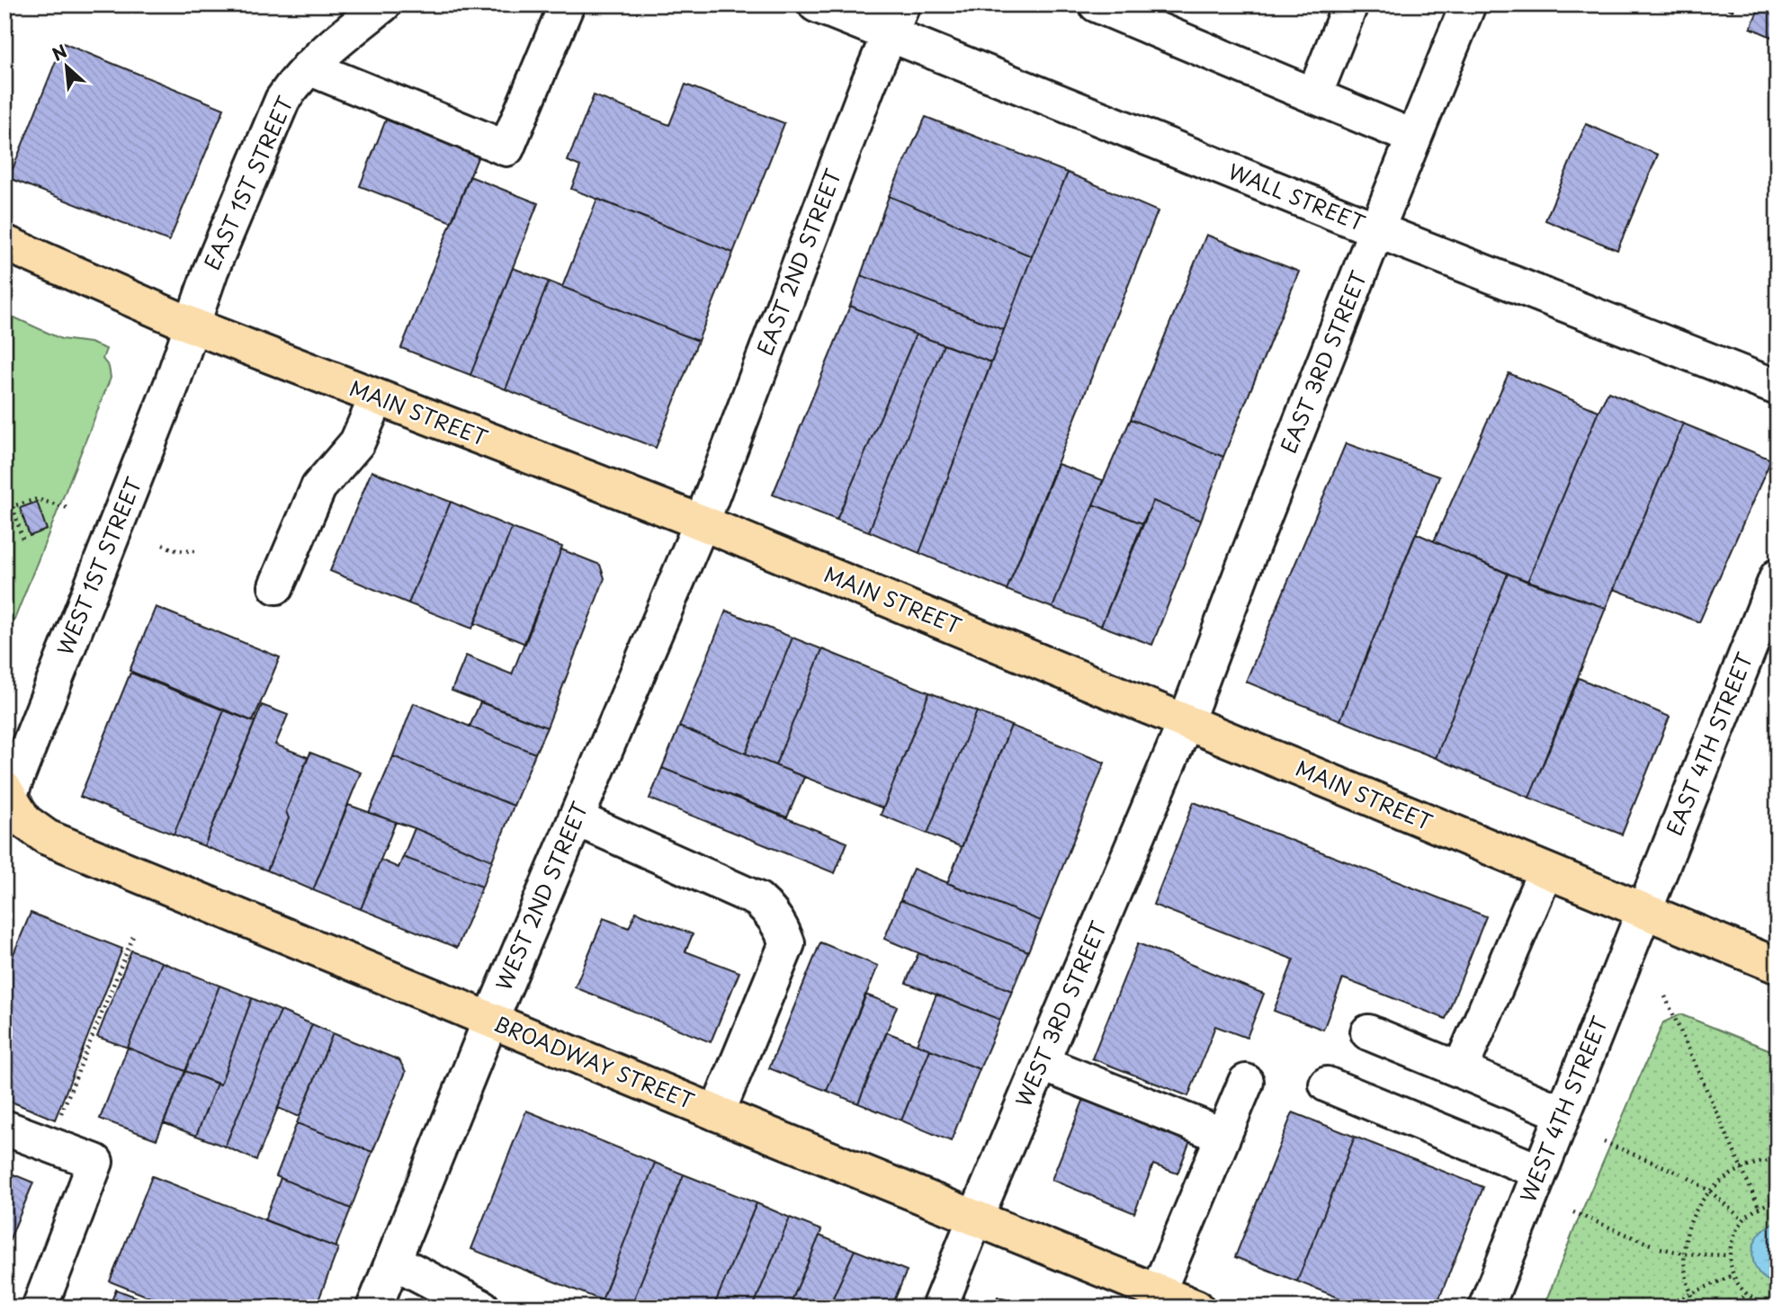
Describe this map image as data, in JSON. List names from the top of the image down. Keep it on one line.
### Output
{"streets":{"main road":["MAIN STREET","BROADWAY STREET"],"street":["EAST 1ST STREET","WALL STREET","EAST 2ND STREET","EAST 3RD STREET","WEST 1ST STREET","EAST 4TH STREET","WEST 2ND STREET","WEST 3RD STREET","WEST 4TH STREET"]},"crossings":[["EAST 1ST STREET","MAIN STREET"],["EAST 1ST STREET","WEST 1ST STREET"],["WALL STREET","EAST 2ND STREET"],["WALL STREET","EAST 3RD STREET"],["EAST 2ND STREET","MAIN STREET"],["EAST 2ND STREET","WEST 2ND STREET"],["EAST 3RD STREET","MAIN STREET"],["EAST 3RD STREET","WEST 3RD STREET"],["MAIN STREET","WEST 1ST STREET"],["MAIN STREET","EAST 4TH STREET"],["MAIN STREET","WEST 2ND STREET"],["MAIN STREET","WEST 3RD STREET"],["MAIN STREET","WEST 4TH STREET"],["WEST 1ST STREET","BROADWAY STREET"],["EAST 4TH STREET","WEST 4TH STREET"],["WEST 2ND STREET","BROADWAY STREET"],["WEST 3RD STREET","BROADWAY STREET"]],"north":"top left"}
